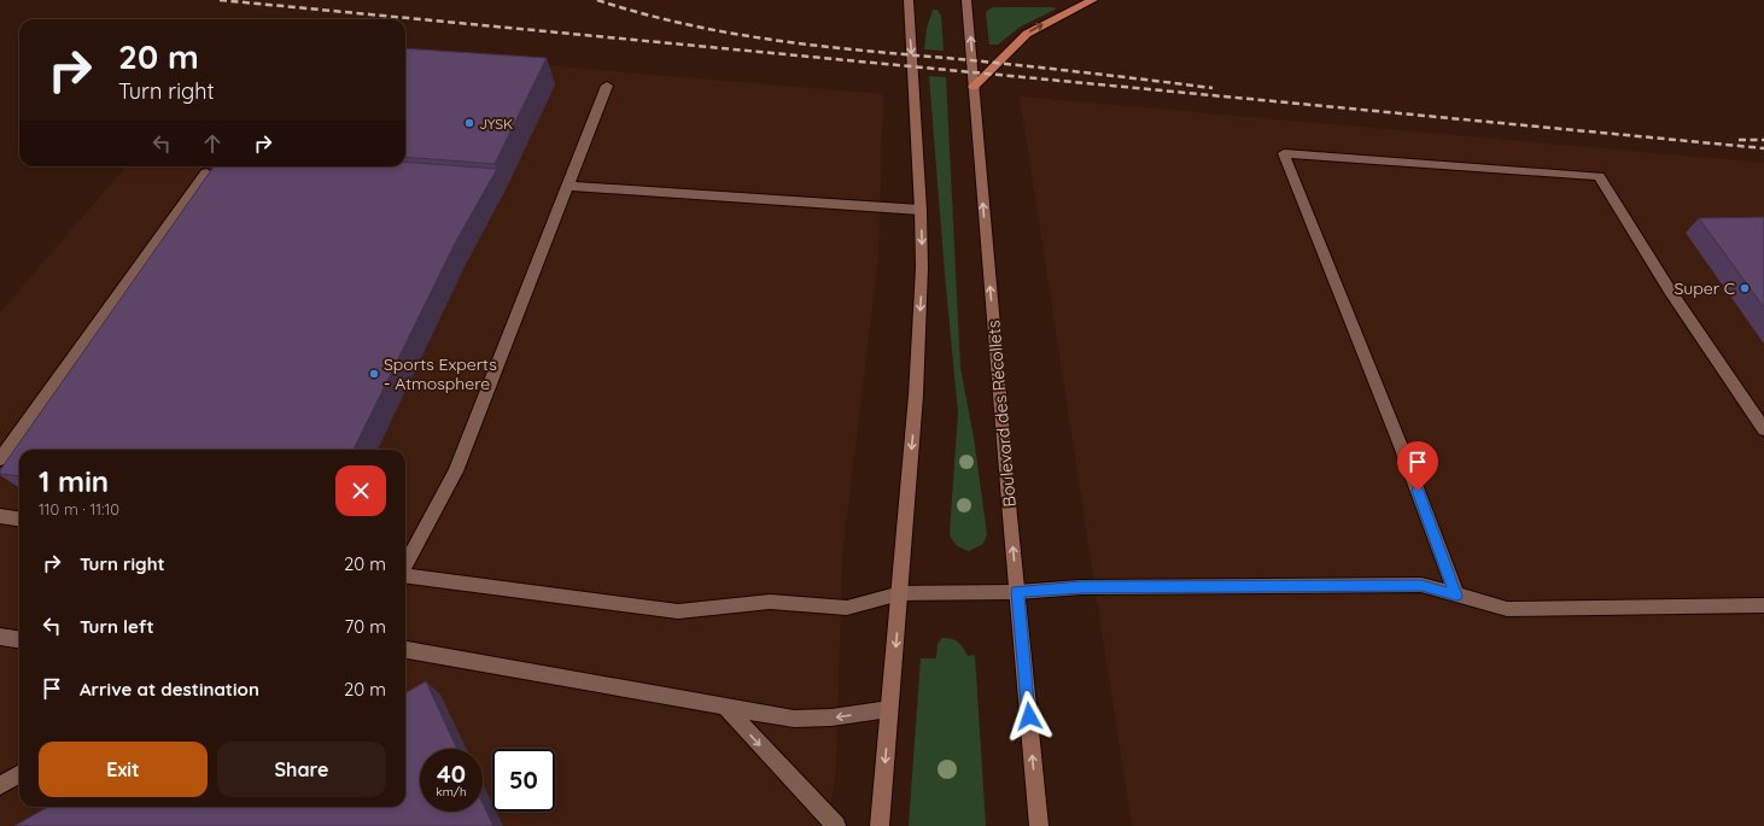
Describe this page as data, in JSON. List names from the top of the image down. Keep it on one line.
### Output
{"streets":{"main road":["Boulevard des Récollets"]},"places":["JYSK","Super C","Sports Experts - Atmosphere"],"page":{"turn":["20 m","Turn right"],"heading":["1 min","110 m · 11:10"],"list":[{"name":"Turn right","value":"20 m"},{"name":"Turn left","value":"70 m"},{"name":"Arrive at destination","value":"20 m"}],"buttons":["Exit","Share"],"speed":"40 km/h","limit":"50"}}
